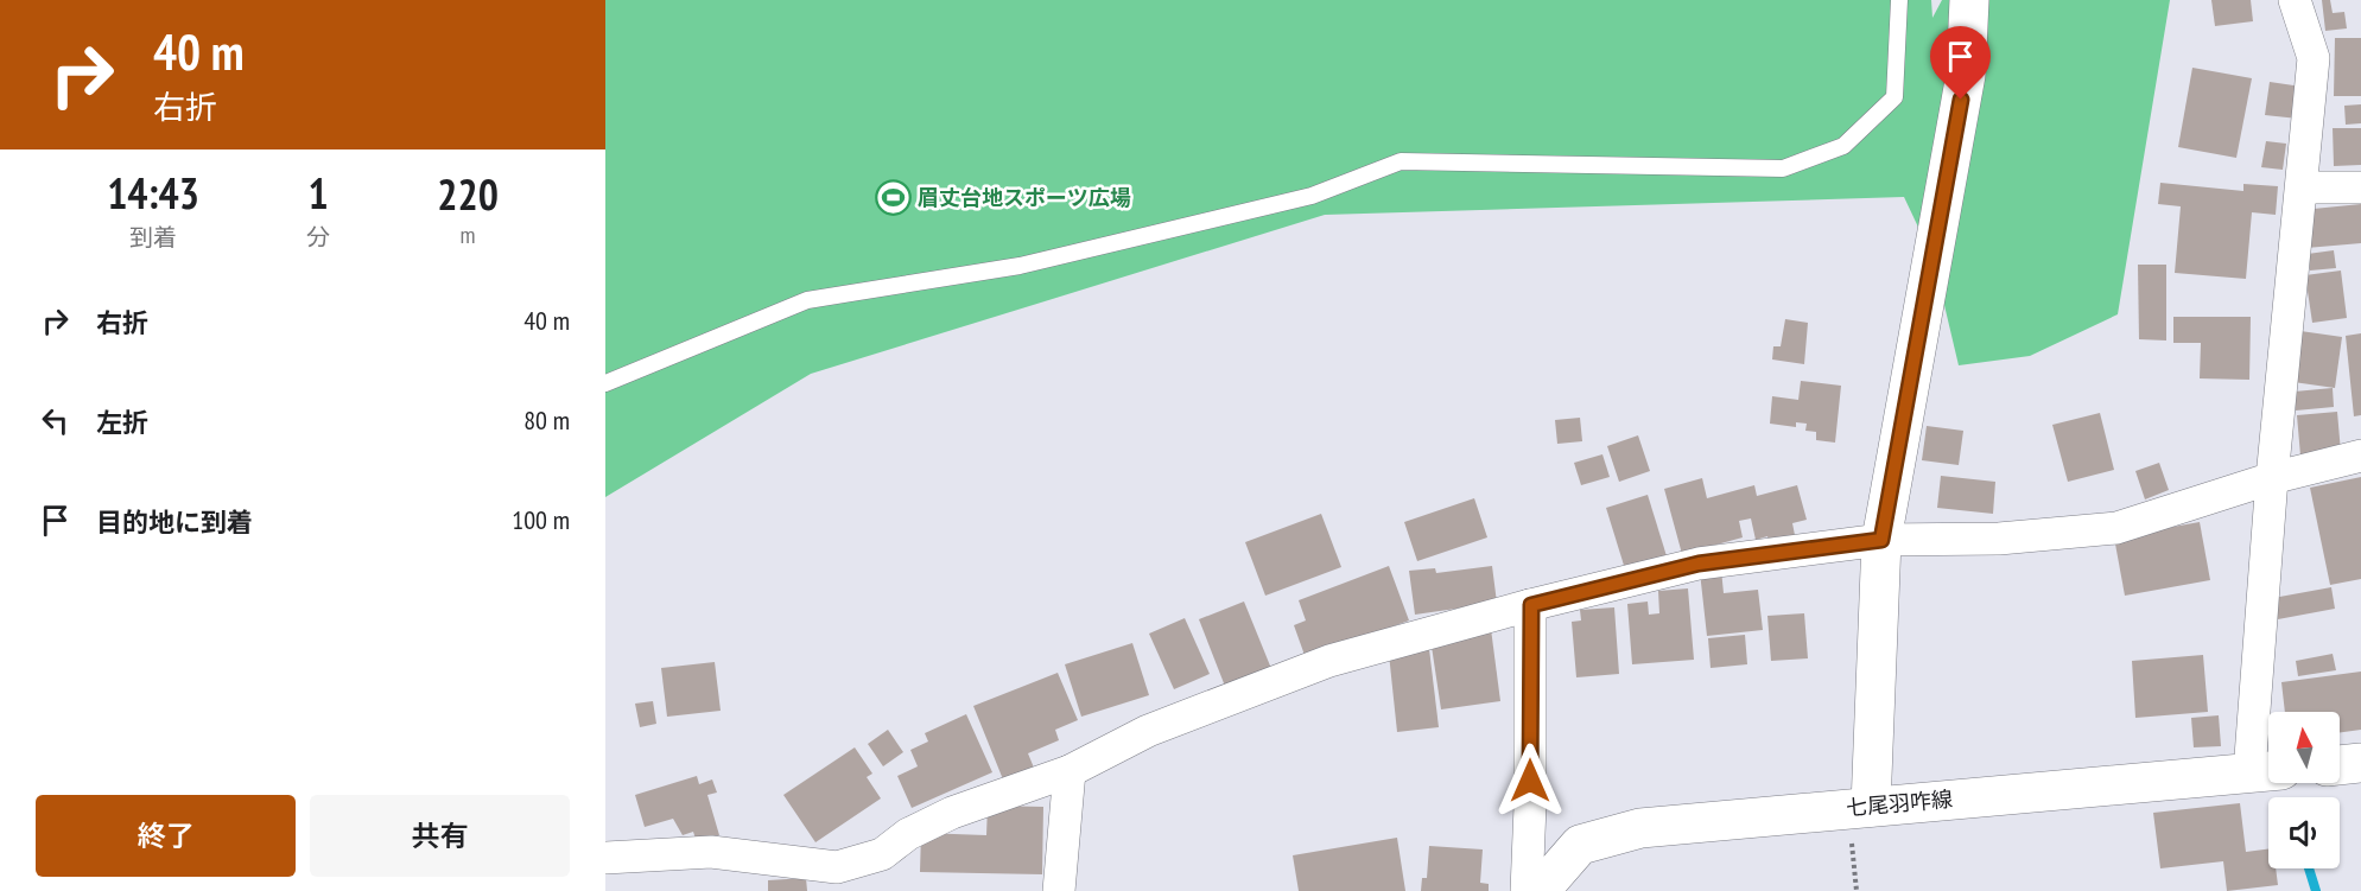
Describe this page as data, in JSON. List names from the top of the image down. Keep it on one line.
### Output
{"streets":{"street":["七尾羽咋線"]},"places":{"sports":["眉丈台地スポーツ広場"]},"north":"top","page":{"turn":["40 m","右折"],"eta":["14:43","到着","1","分","220","m"],"list":[{"name":"右折","value":"40 m"},{"name":"左折","value":"80 m"},{"name":"目的地に到着","value":"100 m"}],"buttons":["終了","共有"]}}
